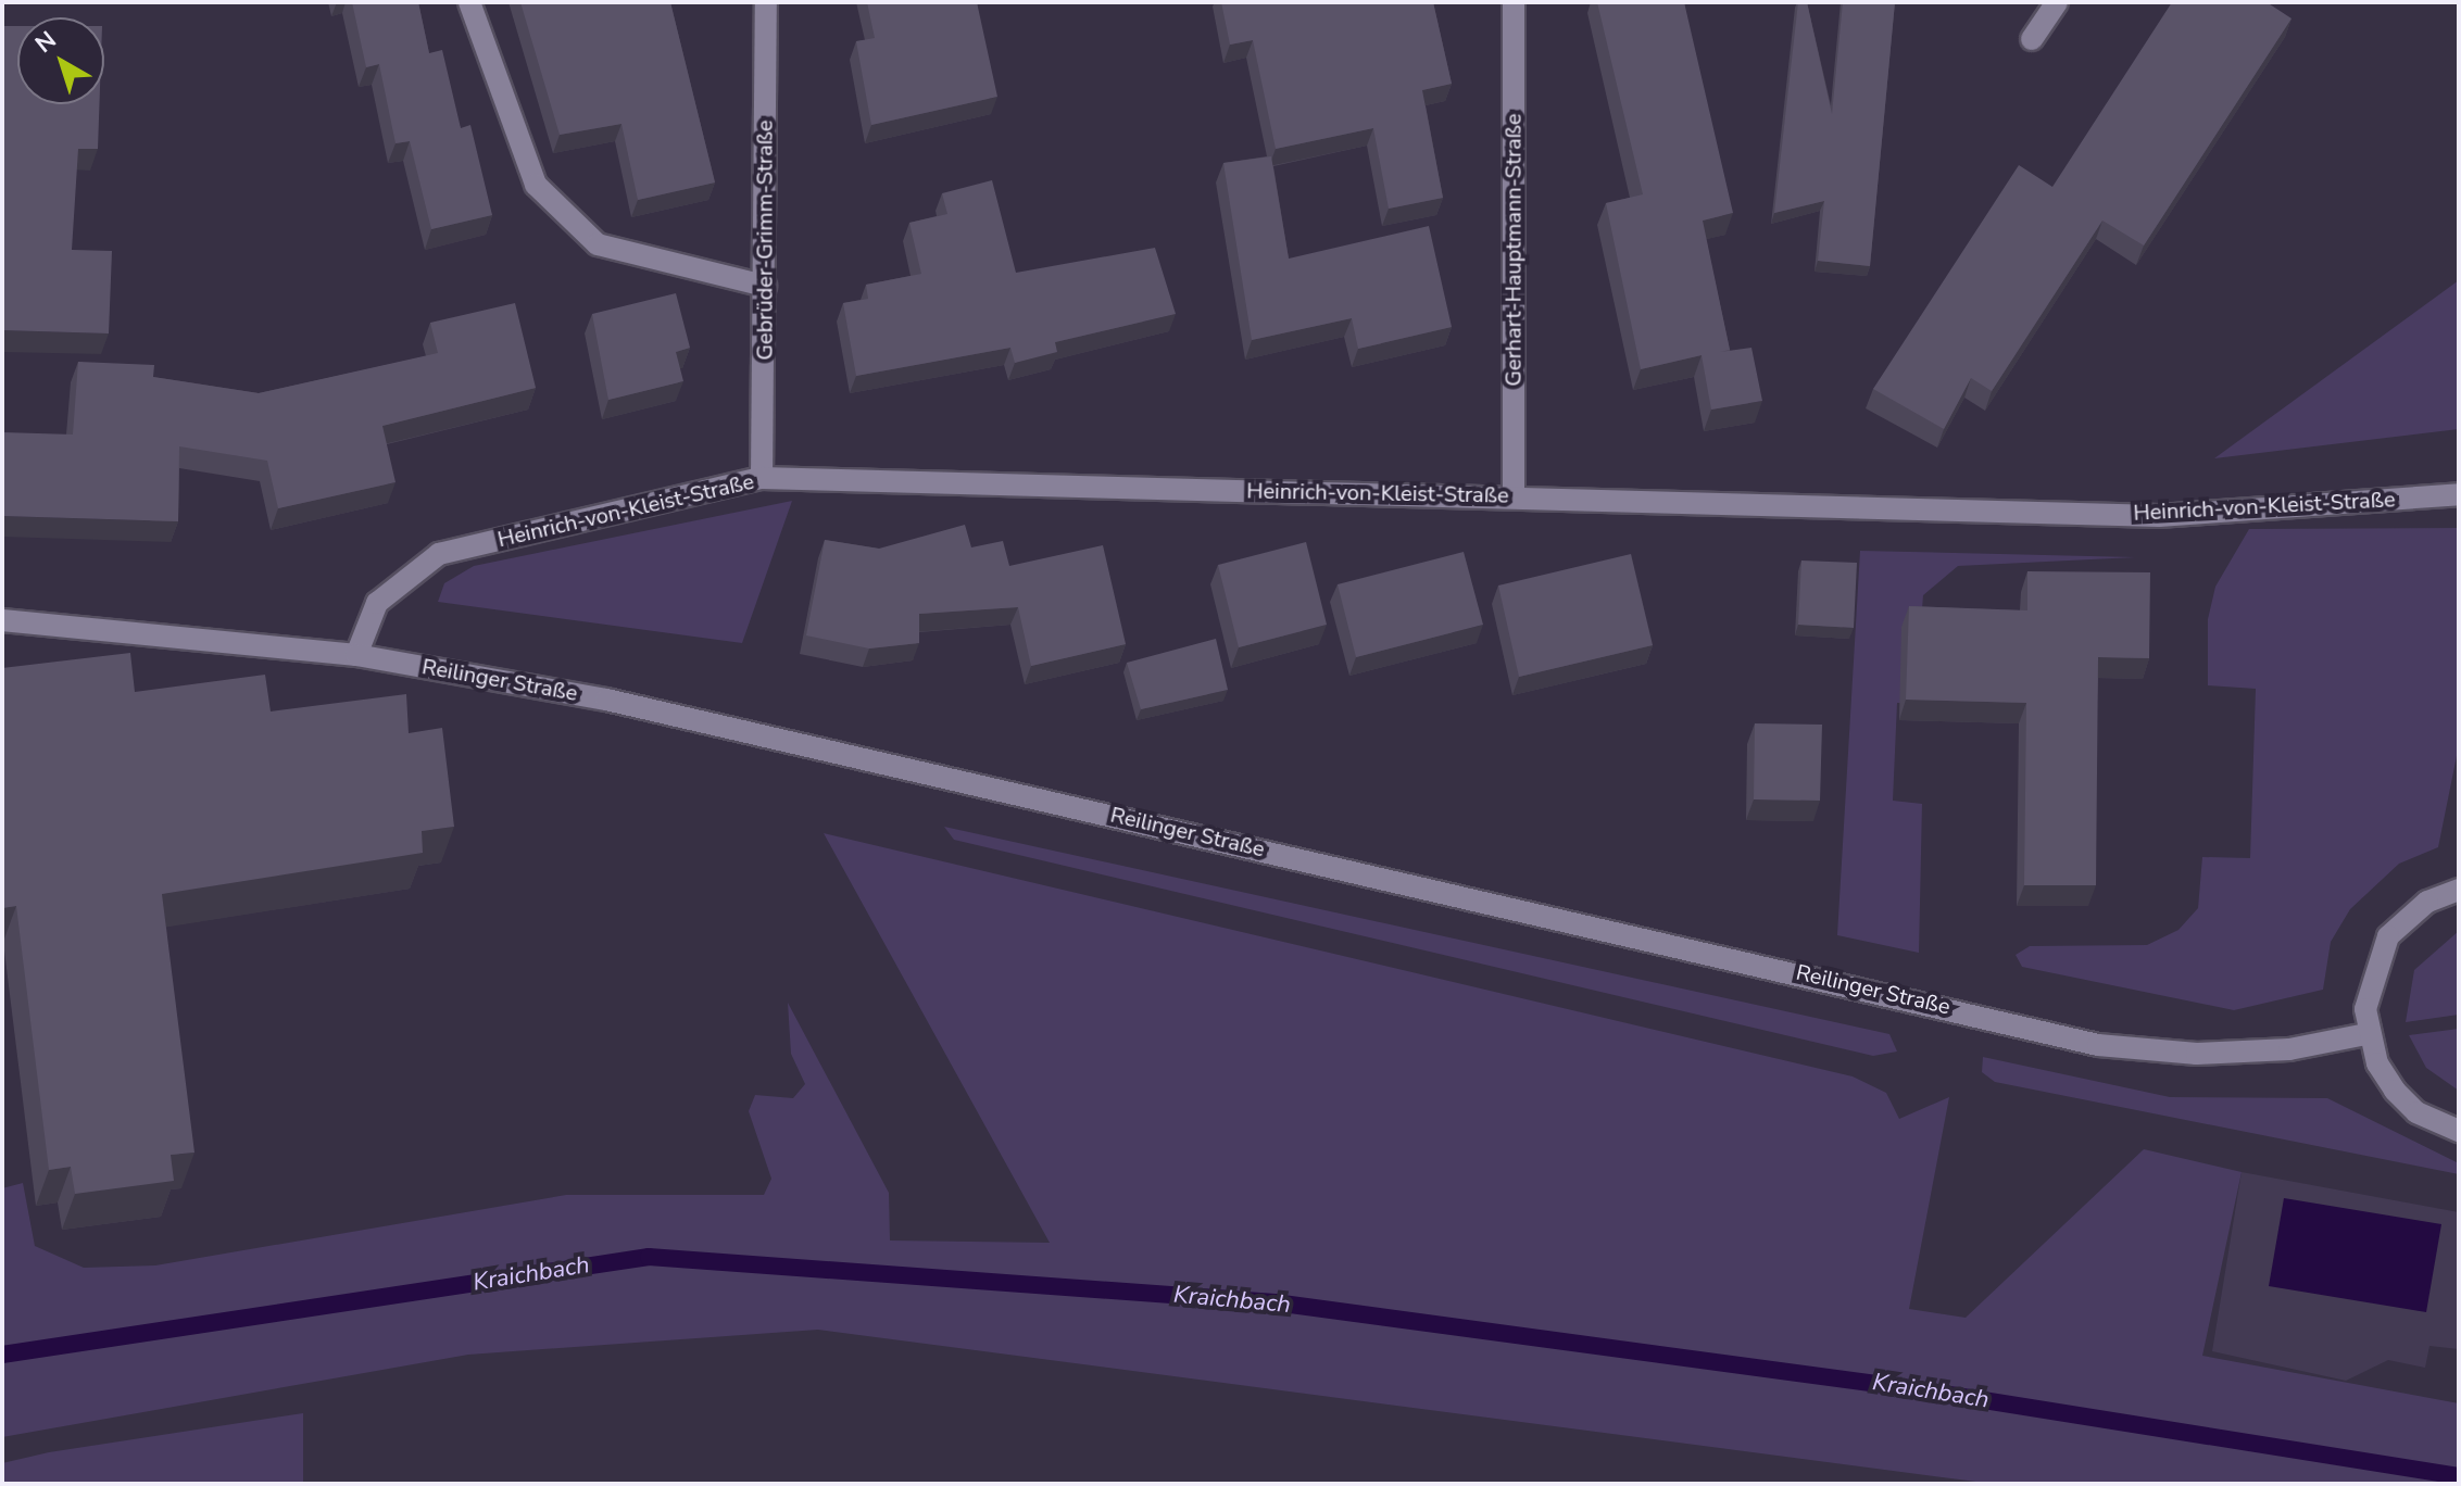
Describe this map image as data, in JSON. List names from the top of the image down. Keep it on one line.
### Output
{"streets":{"street":["Gebrüder-Grimm-Straße","Gerhart-Hauptmann-Straße","Heinrich-von-Kleist-Straße","Reilinger Straße"]},"crossings":[["Gebrüder-Grimm-Straße","Heinrich-von-Kleist-Straße"],["Gerhart-Hauptmann-Straße","Heinrich-von-Kleist-Straße"],["Heinrich-von-Kleist-Straße","Reilinger Straße"]],"water":["Kraichbach"],"north":"top left"}
